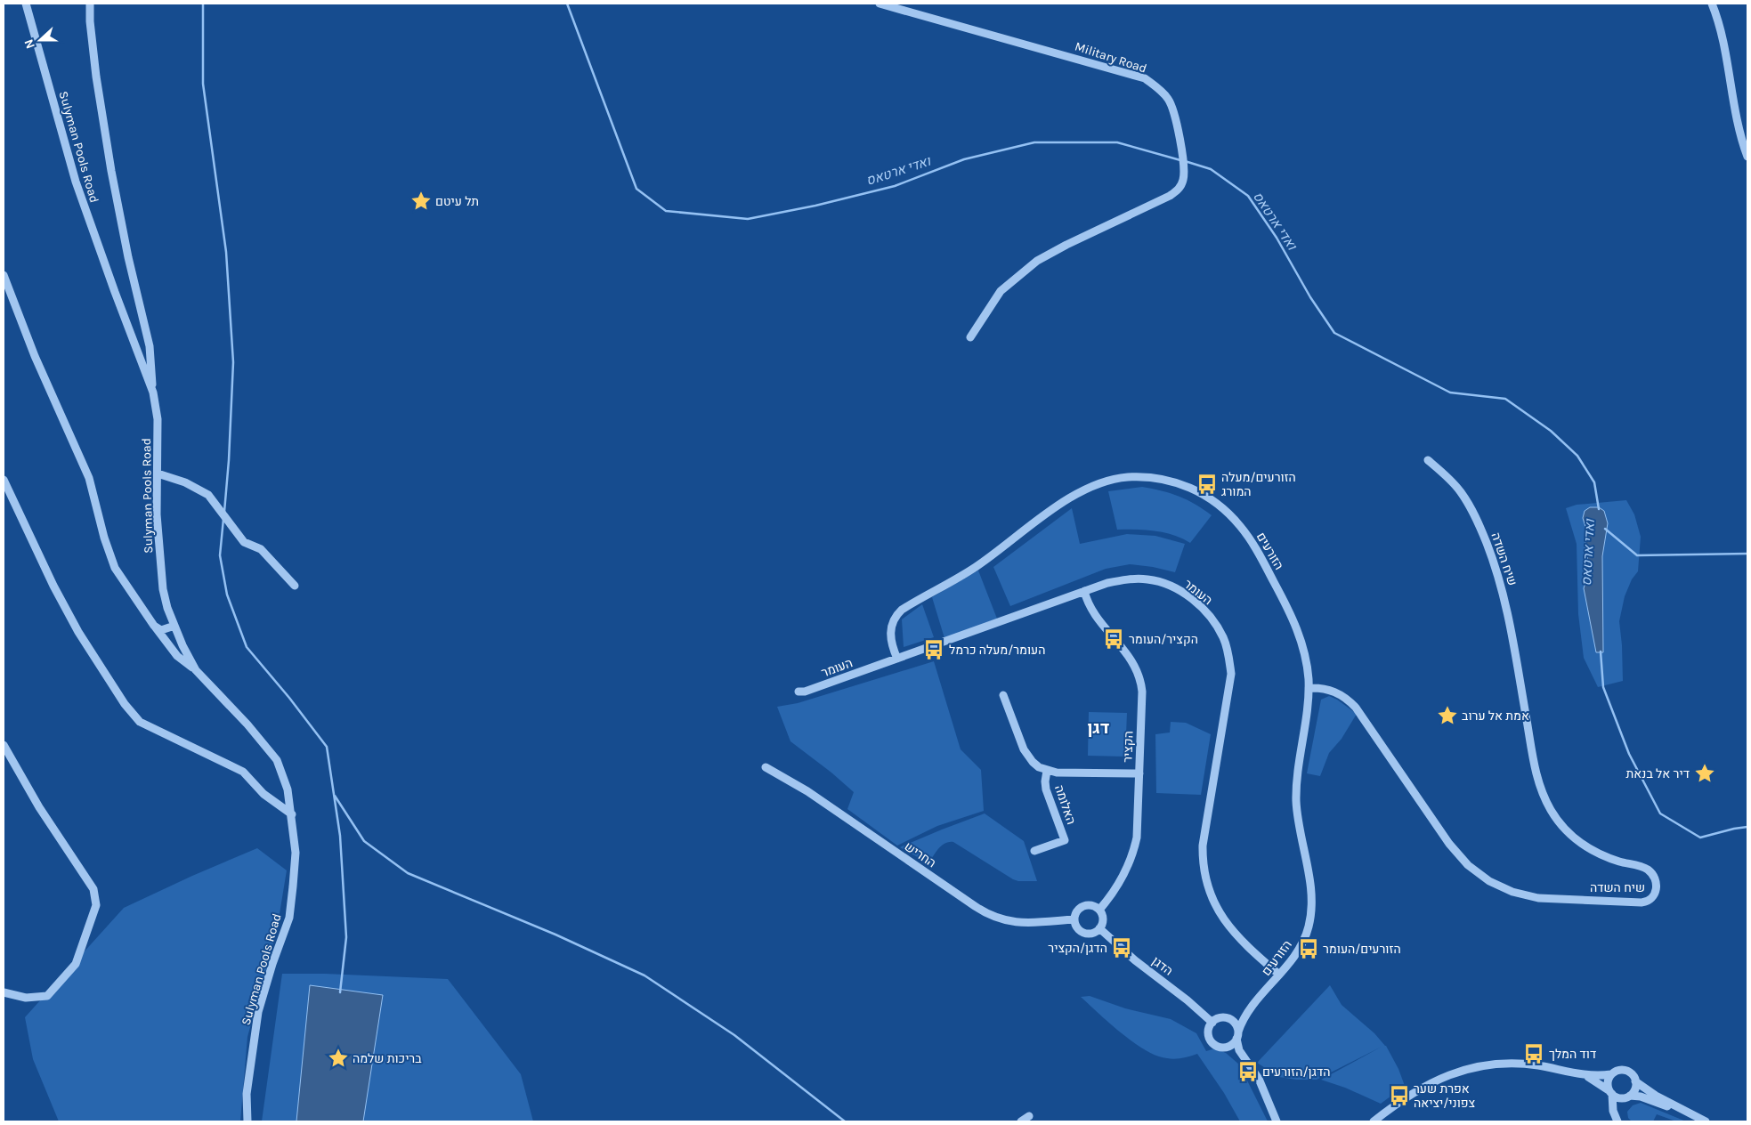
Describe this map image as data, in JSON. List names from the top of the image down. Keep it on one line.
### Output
{"streets":{"street":["Military Road","Sulyman Pools Road","הזורעים","שיח השדה","העומר","הקציר","האלומה","החריש","הדגן"]},"crossings":[["הזורעים","שיח השדה"],["הזורעים","העומר"],["העומר","הקציר"],["הקציר","האלומה"],["הקציר","החריש"],["הקציר","הדגן"],["החריש","הדגן"]],"districts":["דגן"],"water":["ואדי ארטאס"],"places":{"place":["תל עיטם","אמת אל ערוב","דיר אל בנאת","בריכות שלמה"],"bus stop":["הזורעים/מעלה המורג","הקציר/העומר","העומר/מעלה כרמל","הדגן/הקציר","הזורעים/העומר","דוד המלך","הדגן/הזורעים","אפרת שער צפוני/יציאה"]},"north":"left"}
